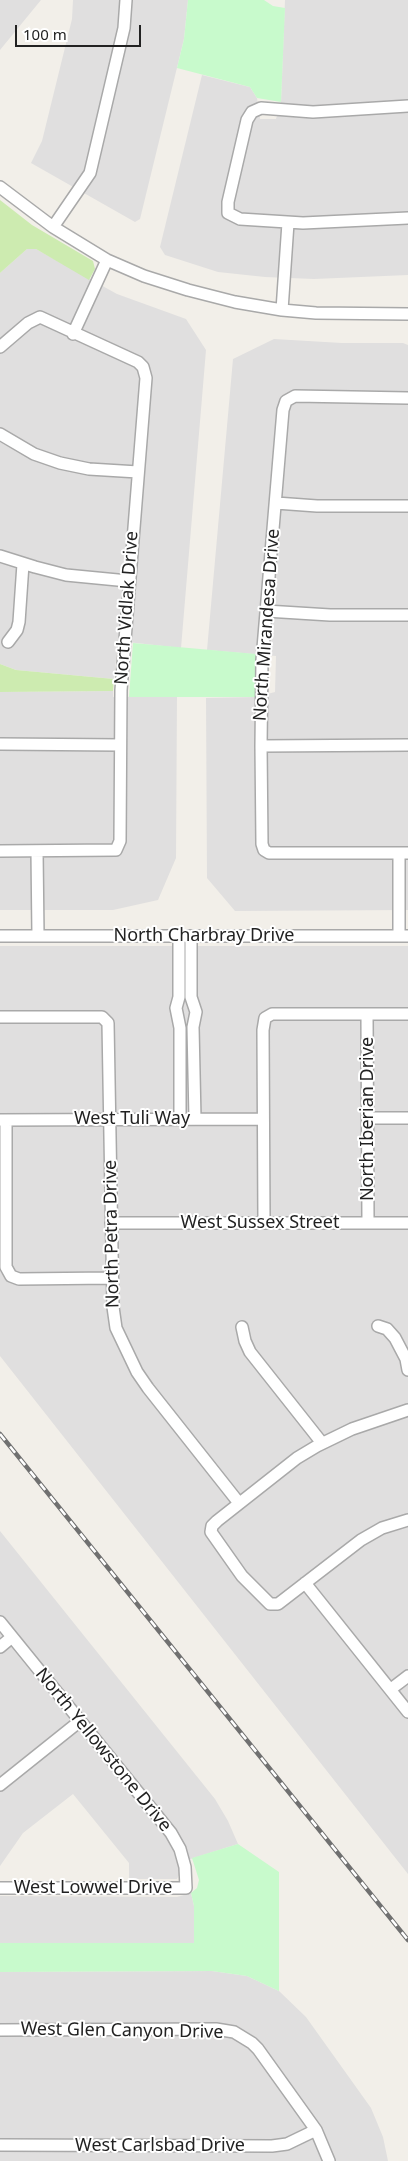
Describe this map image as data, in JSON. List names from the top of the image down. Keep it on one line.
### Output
{"streets":{"street":["North Vidlak Drive","North Mirandesa Drive","North Charbray Drive","West Tuli Way","North Iberian Drive","West Sussex Street","North Petra Drive","North Yellowstone Drive","West Lowwel Drive","West Glen Canyon Drive","West Carlsbad Drive"]},"crossings":[["West Tuli Way","North Petra Drive"],["North Iberian Drive","West Sussex Street"],["West Sussex Street","North Petra Drive"],["North Yellowstone Drive","West Lowwel Drive"],["West Glen Canyon Drive","West Carlsbad Drive"]],"scale_bar":"100 m"}
